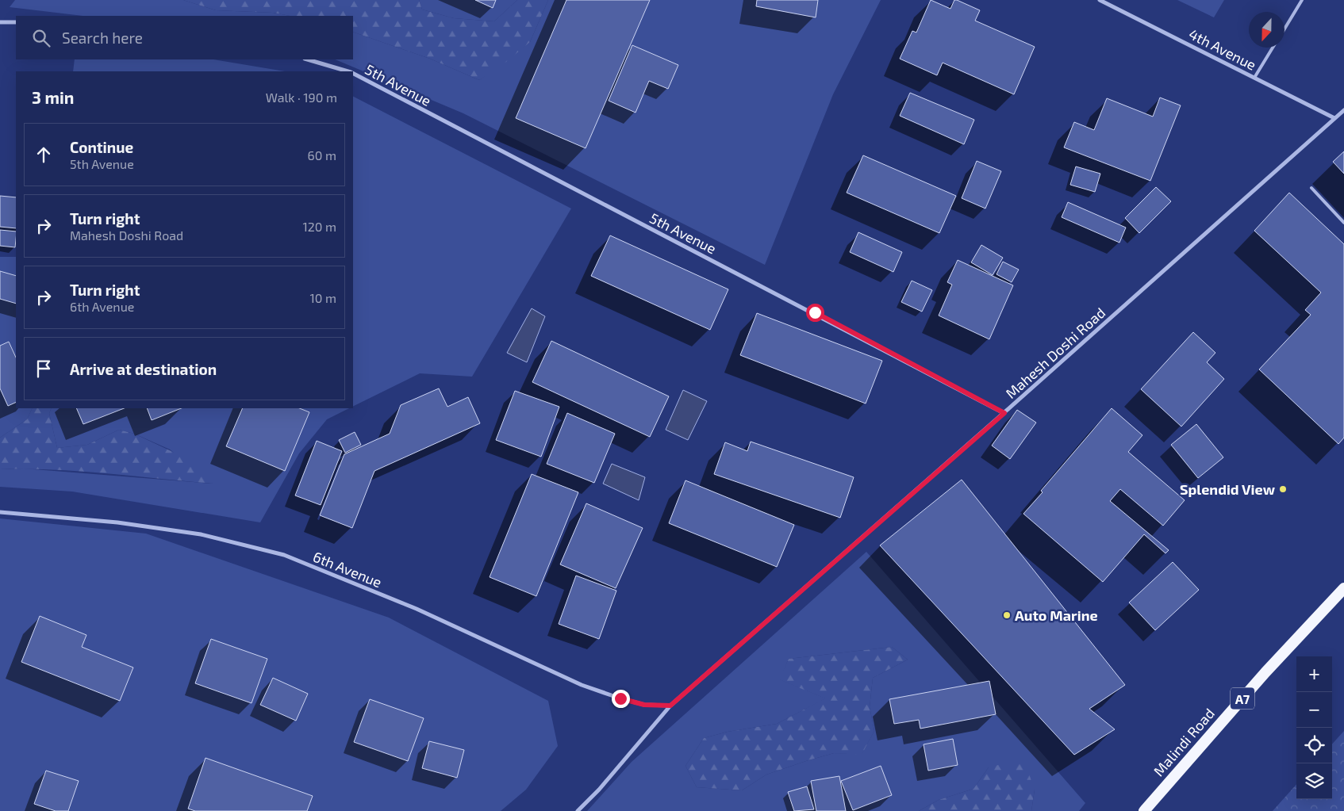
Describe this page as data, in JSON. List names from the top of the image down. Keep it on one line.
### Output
{"streets":{"highway":["A7","Malindi Road"],"street":["4th Avenue","5th Avenue","Mahesh Doshi Road","6th Avenue"]},"crossings":[["4th Avenue","Mahesh Doshi Road"],["5th Avenue","Mahesh Doshi Road"],["Mahesh Doshi Road","6th Avenue"]],"places":["Splendid View","Auto Marine"],"north":"bottom","page":{"search":"Search here","heading":["3 min","Walk · 190 m"],"list":[["Continue","5th Avenue","60 m"],["Turn right","Mahesh Doshi Road","120 m"],["Turn right","6th Avenue","10 m"],"Arrive at destination"],"map_buttons":["+","−"]}}
